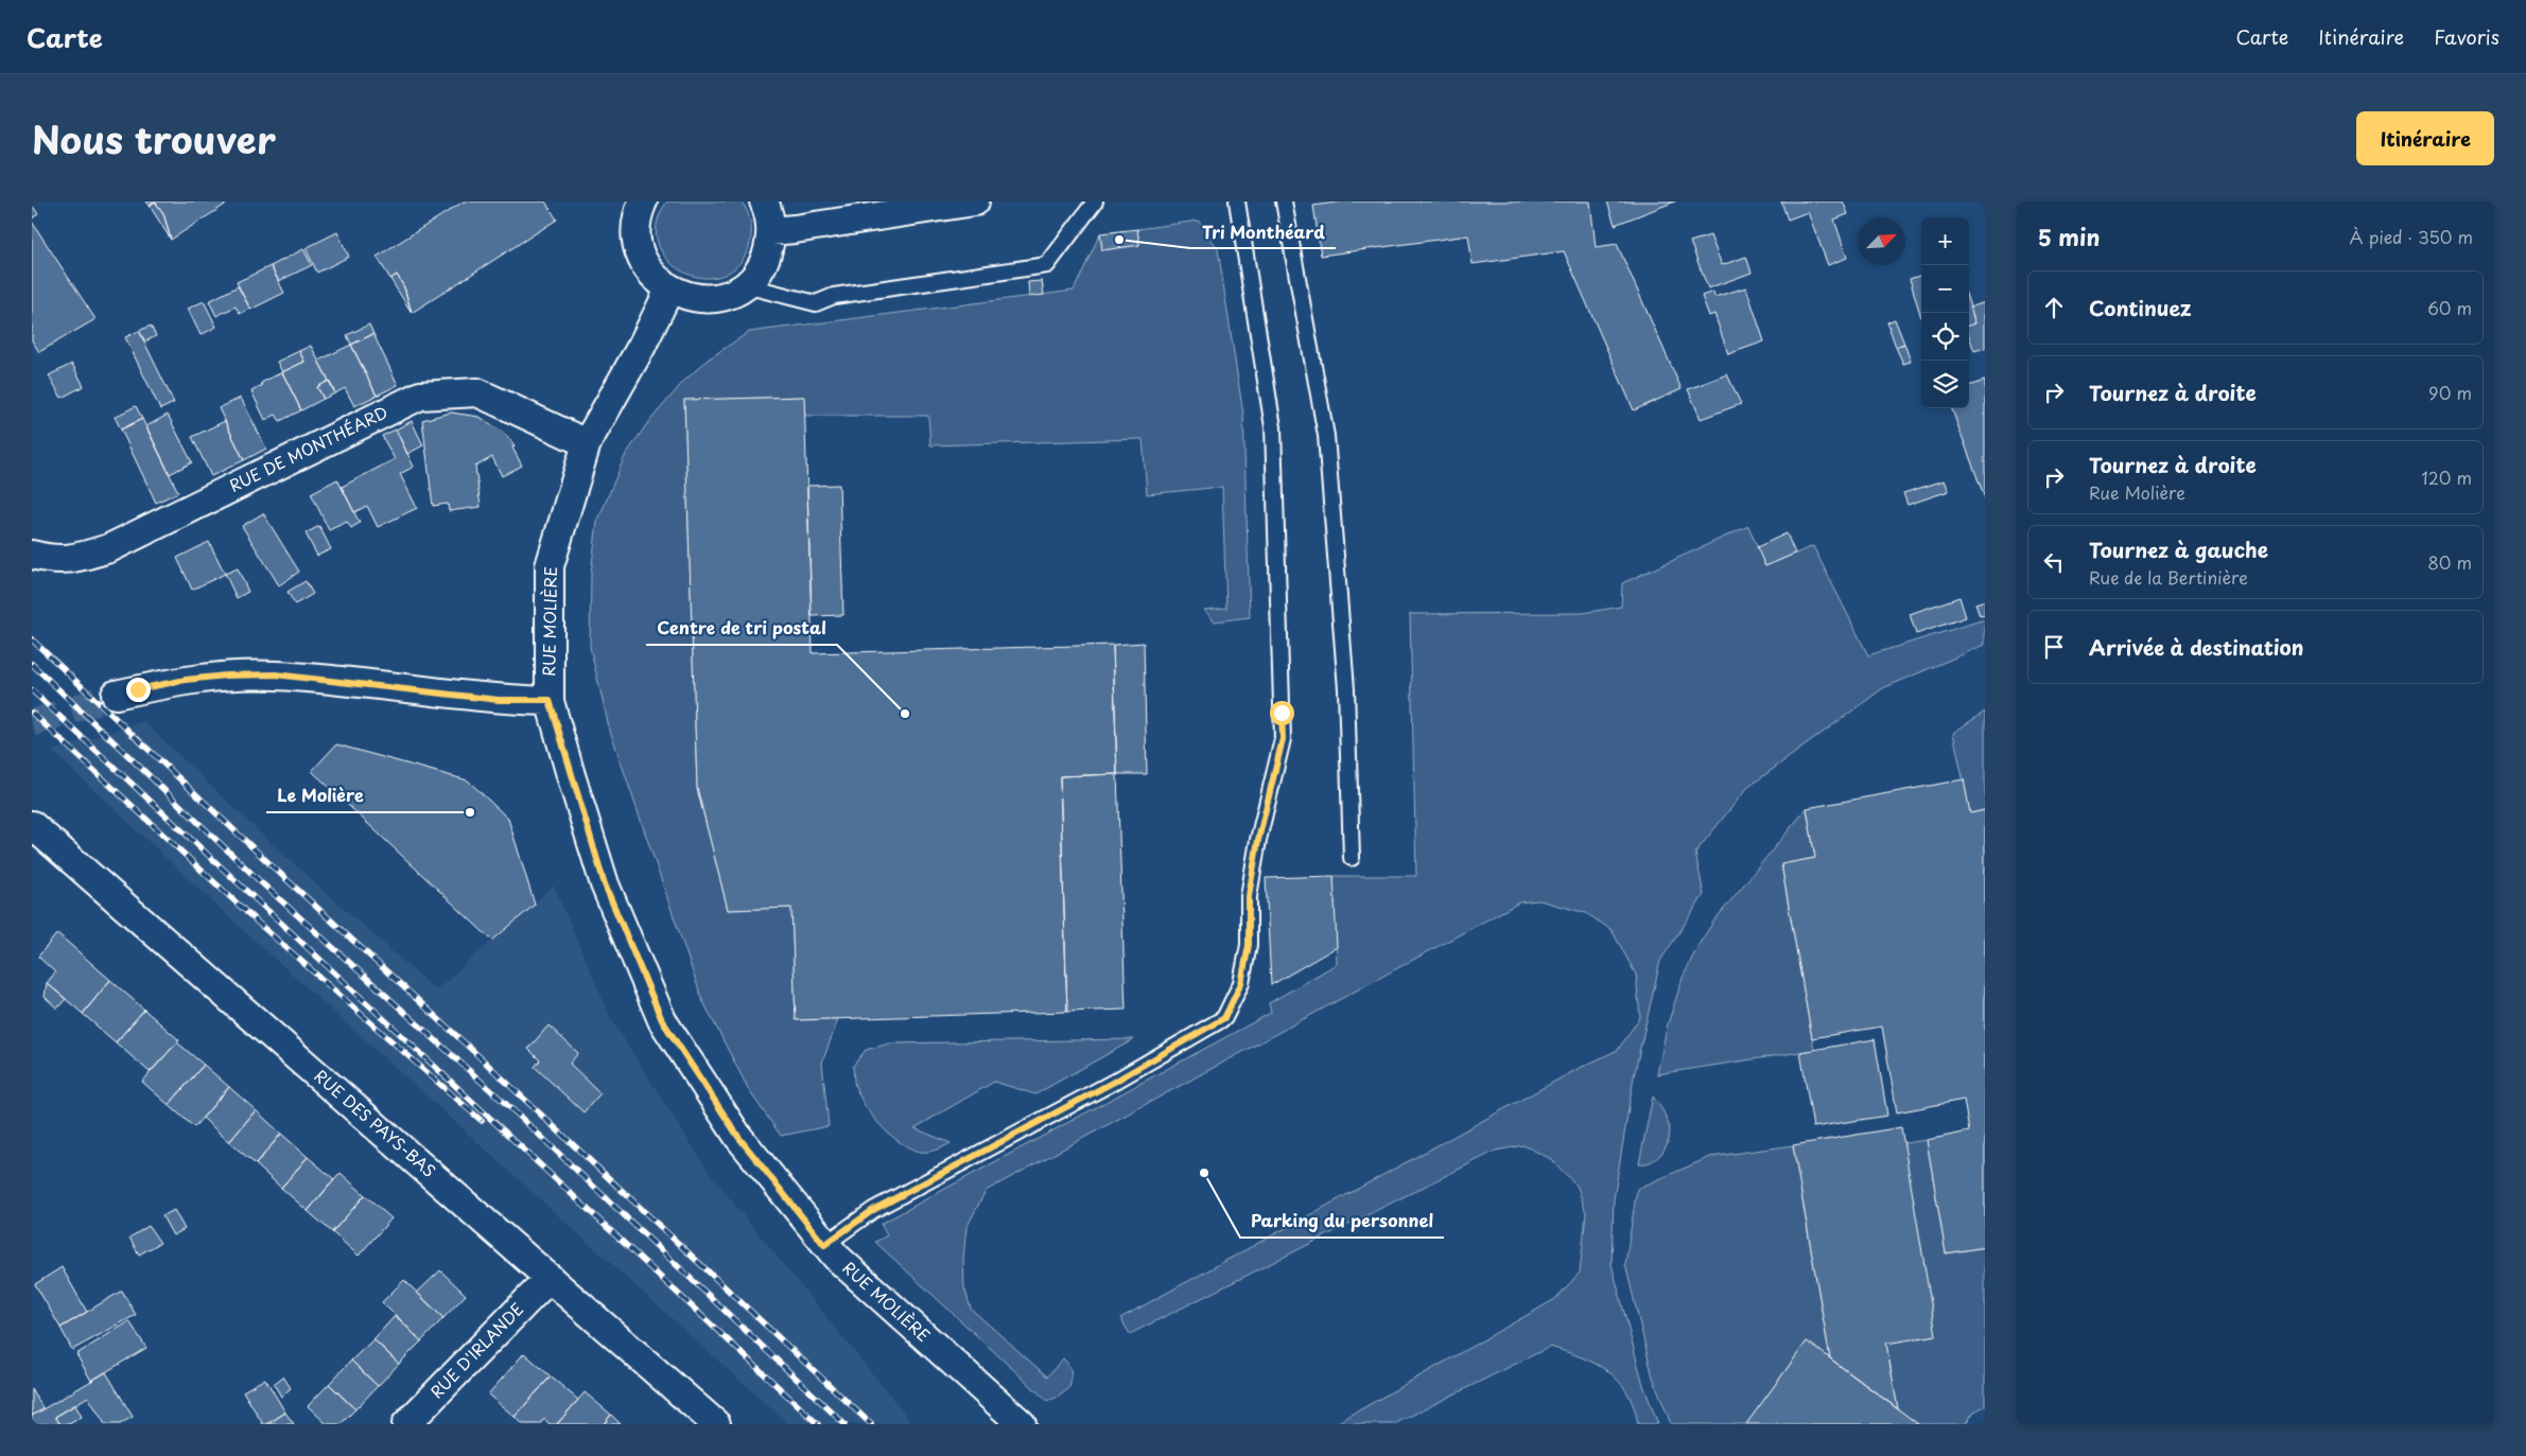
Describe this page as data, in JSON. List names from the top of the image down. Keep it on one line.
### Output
{"streets":{"street":["RUE DE MONTHÉARD","RUE MOLIÈRE","RUE DES PAYS-BAS","RUE D'IRLANDE"]},"crossings":[["RUE DE MONTHÉARD","RUE MOLIÈRE"],["RUE DES PAYS-BAS","RUE D'IRLANDE"]],"places":["Tri Monthéard","Centre de tri postal","Le Molière","Parking du personnel"],"north":"top right","page":{"header":"Carte","nav":["Carte","Itinéraire","Favoris"],"title":"Nous trouver","buttons":"Itinéraire","heading":["5 min","À pied · 350 m"],"map_buttons":["+","−"],"list":[["Continuez","60 m"],["Tournez à droite","90 m"],["Tournez à droite","Rue Molière","120 m"],["Tournez à gauche","Rue de la Bertinière","80 m"],"Arrivée à destination"]}}
